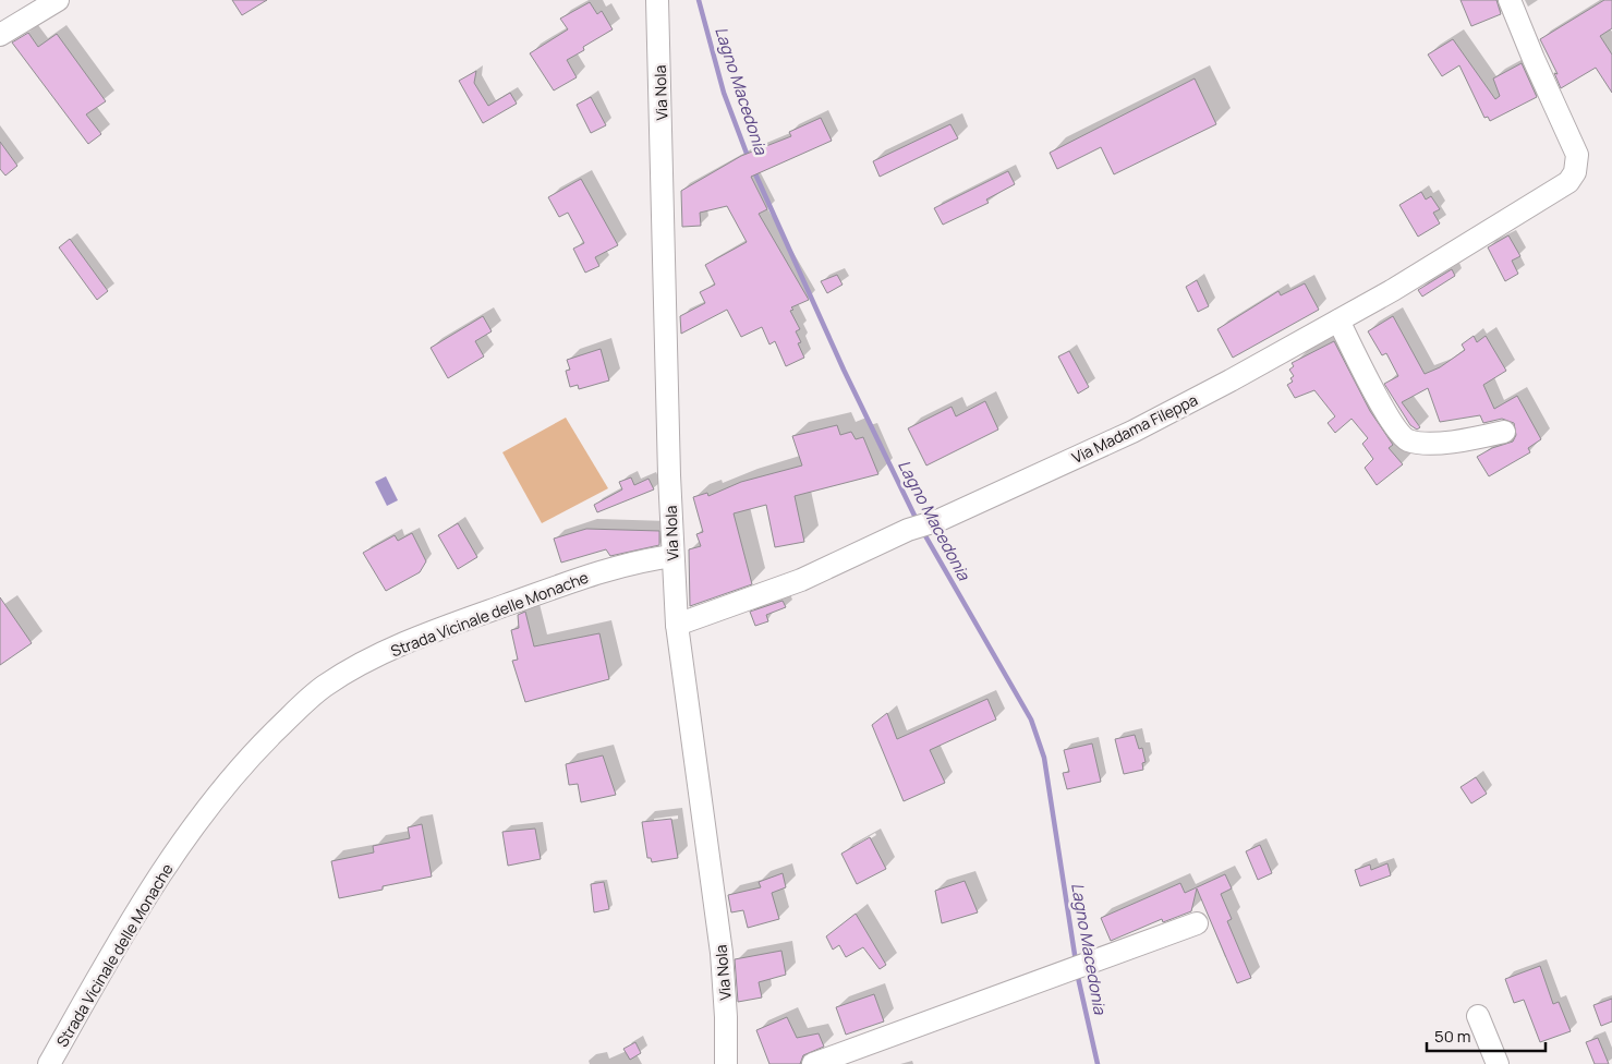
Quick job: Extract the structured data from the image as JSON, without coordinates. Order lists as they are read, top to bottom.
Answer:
{
  "streets": {
    "street": ["Via Nola", "Via Madama Fileppa", "Strada Vicinale delle Monache"]
  },
  "crossings": [
    ["Via Nola", "Via Madama Fileppa"],
    ["Via Nola", "Strada Vicinale delle Monache"]
  ],
  "water": ["Lagno Macedonia"],
  "scale_bar": "50 m"
}
